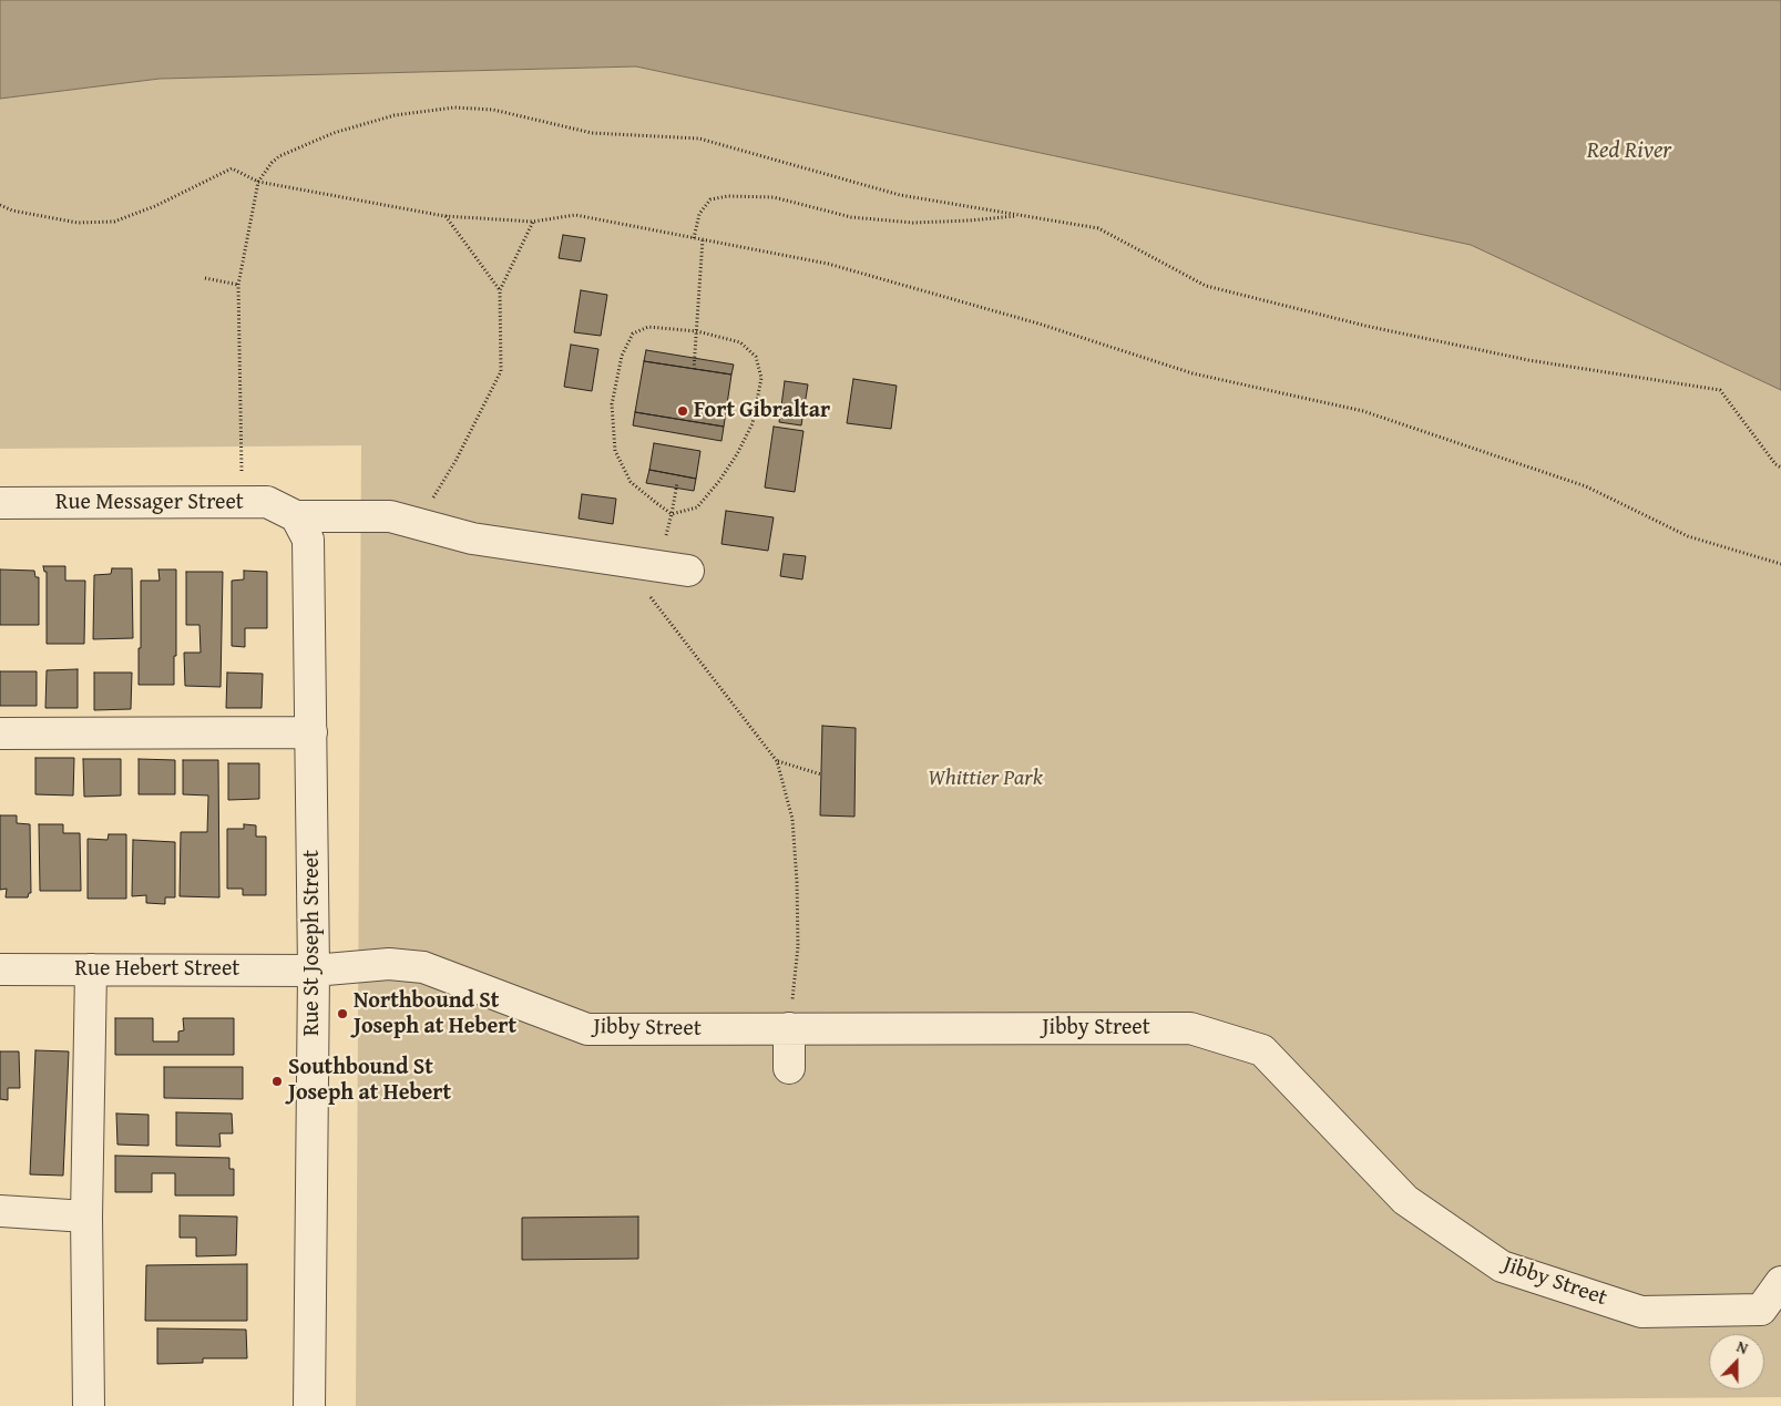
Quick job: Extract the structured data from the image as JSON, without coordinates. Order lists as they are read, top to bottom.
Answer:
{
  "streets": {
    "street": [
      "Rue Messager Street",
      "Rue St Joseph Street",
      "Rue Hebert Street",
      "Jibby Street"
    ]
  },
  "crossings": [
    ["Rue Messager Street", "Rue St Joseph Street"],
    ["Rue St Joseph Street", "Rue Hebert Street"],
    ["Rue St Joseph Street", "Jibby Street"],
    ["Rue Hebert Street", "Jibby Street"]
  ],
  "water": ["Red River"],
  "parks": ["Whittier Park"],
  "places": ["Fort Gibraltar", "Northbound St Joseph at Hebert", "Southbound St Joseph at Hebert"],
  "north": "top"
}
